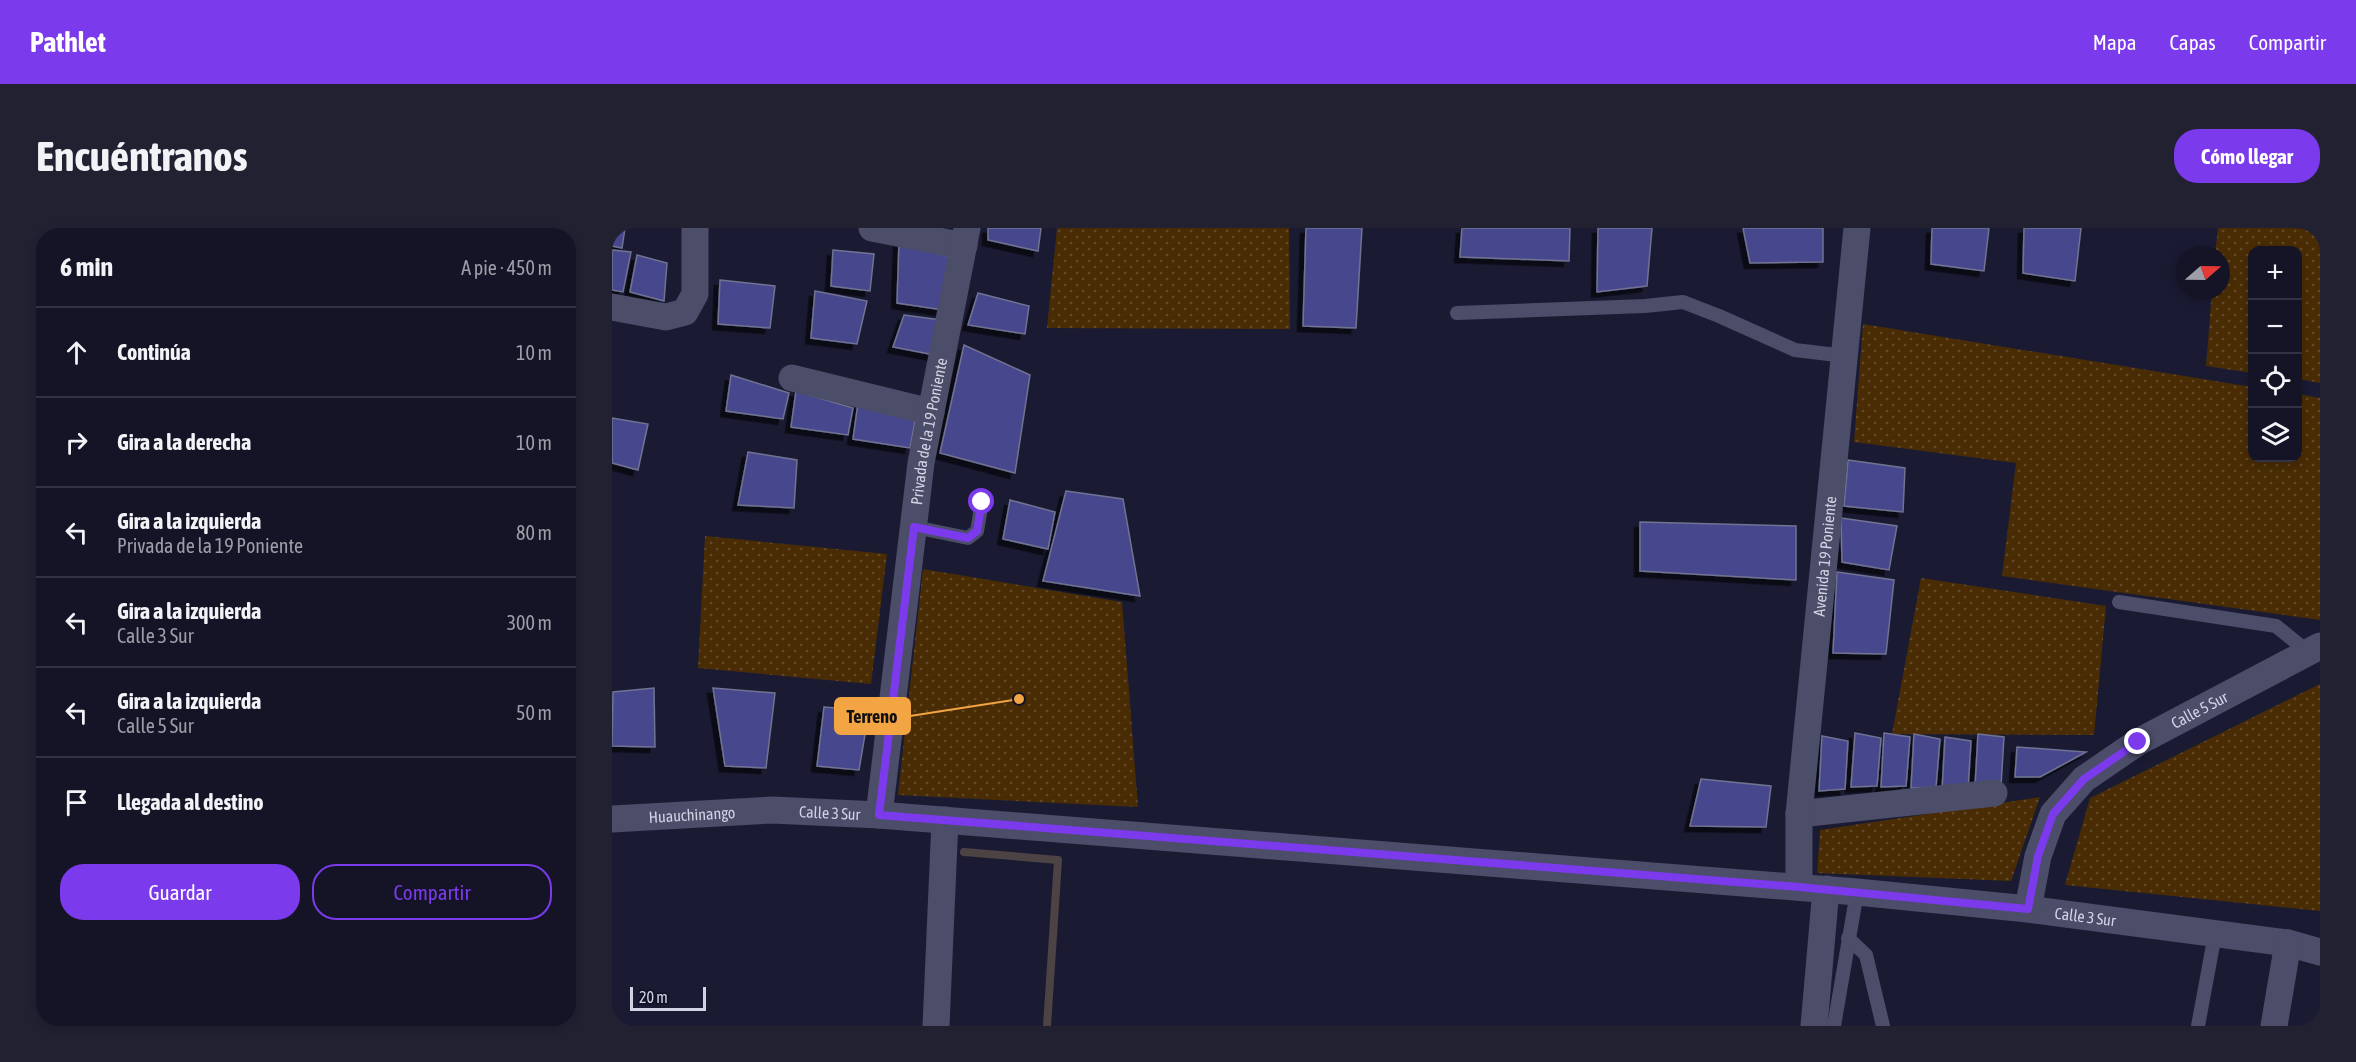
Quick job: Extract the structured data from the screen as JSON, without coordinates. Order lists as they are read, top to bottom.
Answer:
{
  "streets": {
    "street": [
      "Privada de la 19 Poniente",
      "Avenida 19 Poniente",
      "Calle 5 Sur",
      "Calle 3 Sur",
      "Huauchinango"
    ]
  },
  "crossings": [
    ["Privada de la 19 Poniente", "Calle 3 Sur"],
    ["Avenida 19 Poniente", "Calle 3 Sur"],
    ["Calle 5 Sur", "Calle 3 Sur"],
    ["Calle 3 Sur", "Huauchinango"]
  ],
  "places": ["Terreno"],
  "scale_bar": "20 m",
  "north": "right",
  "page": {
    "header": "Pathlet",
    "nav": ["Mapa", "Capas", "Compartir"],
    "buttons": [
      "Cómo llegar",
      ["Guardar", "Compartir"]
    ],
    "title": "Encuéntranos",
    "heading": ["6 min", "A pie · 450 m"],
    "map_buttons": ["+", "−"],
    "list": [
      ["Continúa", "10 m"],
      ["Gira a la derecha", "10 m"],
      ["Gira a la izquierda", "Privada de la 19 Poniente", "80 m"],
      ["Gira a la izquierda", "Calle 3 Sur", "300 m"],
      ["Gira a la izquierda", "Calle 5 Sur", "50 m"],
      "Llegada al destino"
    ],
    "scale": "20 m"
  }
}
